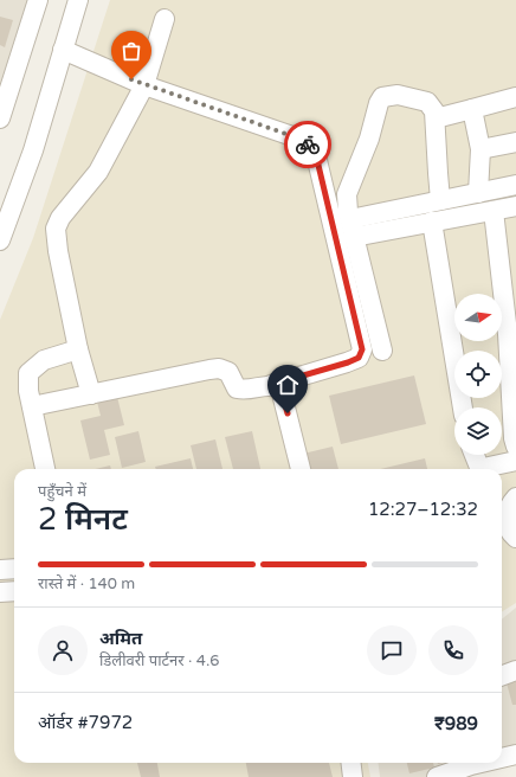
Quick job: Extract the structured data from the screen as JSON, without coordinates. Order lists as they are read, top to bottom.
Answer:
{
  "north": "right",
  "page": {
    "heading": ["2 मिनट", "पहुँचने में", "12:27–12:32"],
    "panel": [
      "अमित",
      "डिलीवरी पार्टनर · 4.6",
      "ऑर्डर #7972",
      "₹989"
    ],
    "bar": "रास्ते में · 140 m"
  }
}
